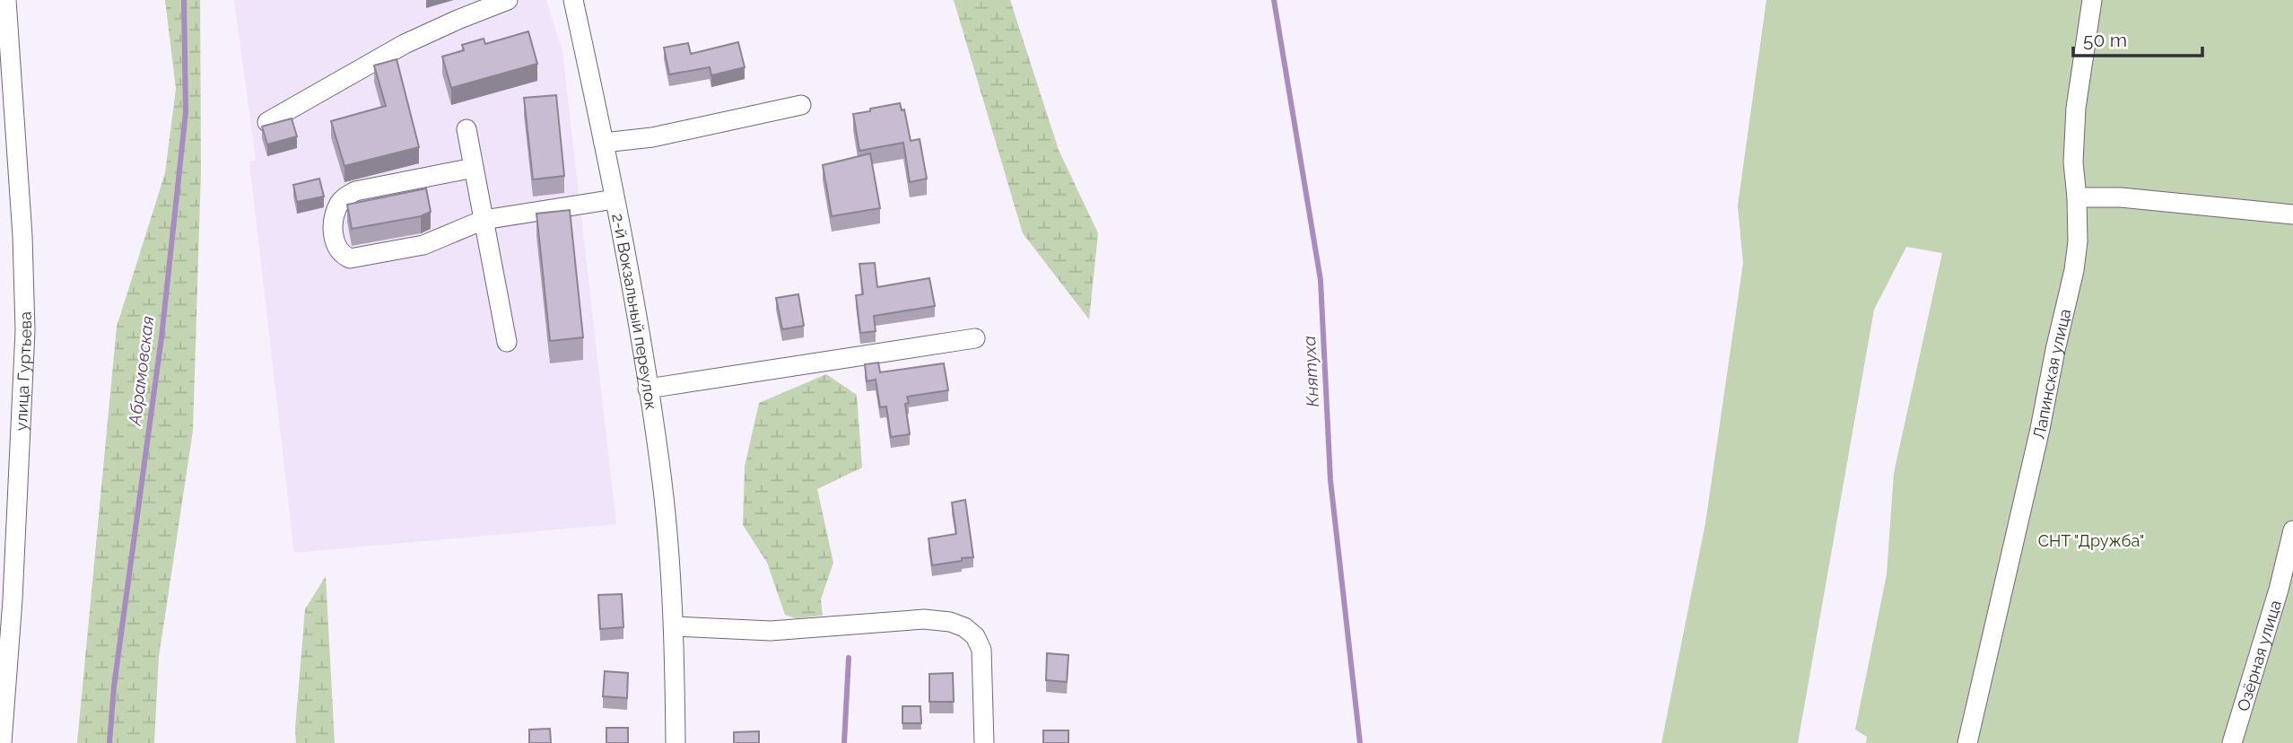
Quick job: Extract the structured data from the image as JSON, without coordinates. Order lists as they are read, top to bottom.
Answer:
{
  "streets": {
    "street": [
      "2-й Вокзальный переулок",
      "улица Гуртьева",
      "Лапинская улица",
      "Озёрная улица"
    ]
  },
  "water": ["Абрамовская", "Княтуха"],
  "parks": ["СНТ \"Дружба\""],
  "scale_bar": "50 m"
}
